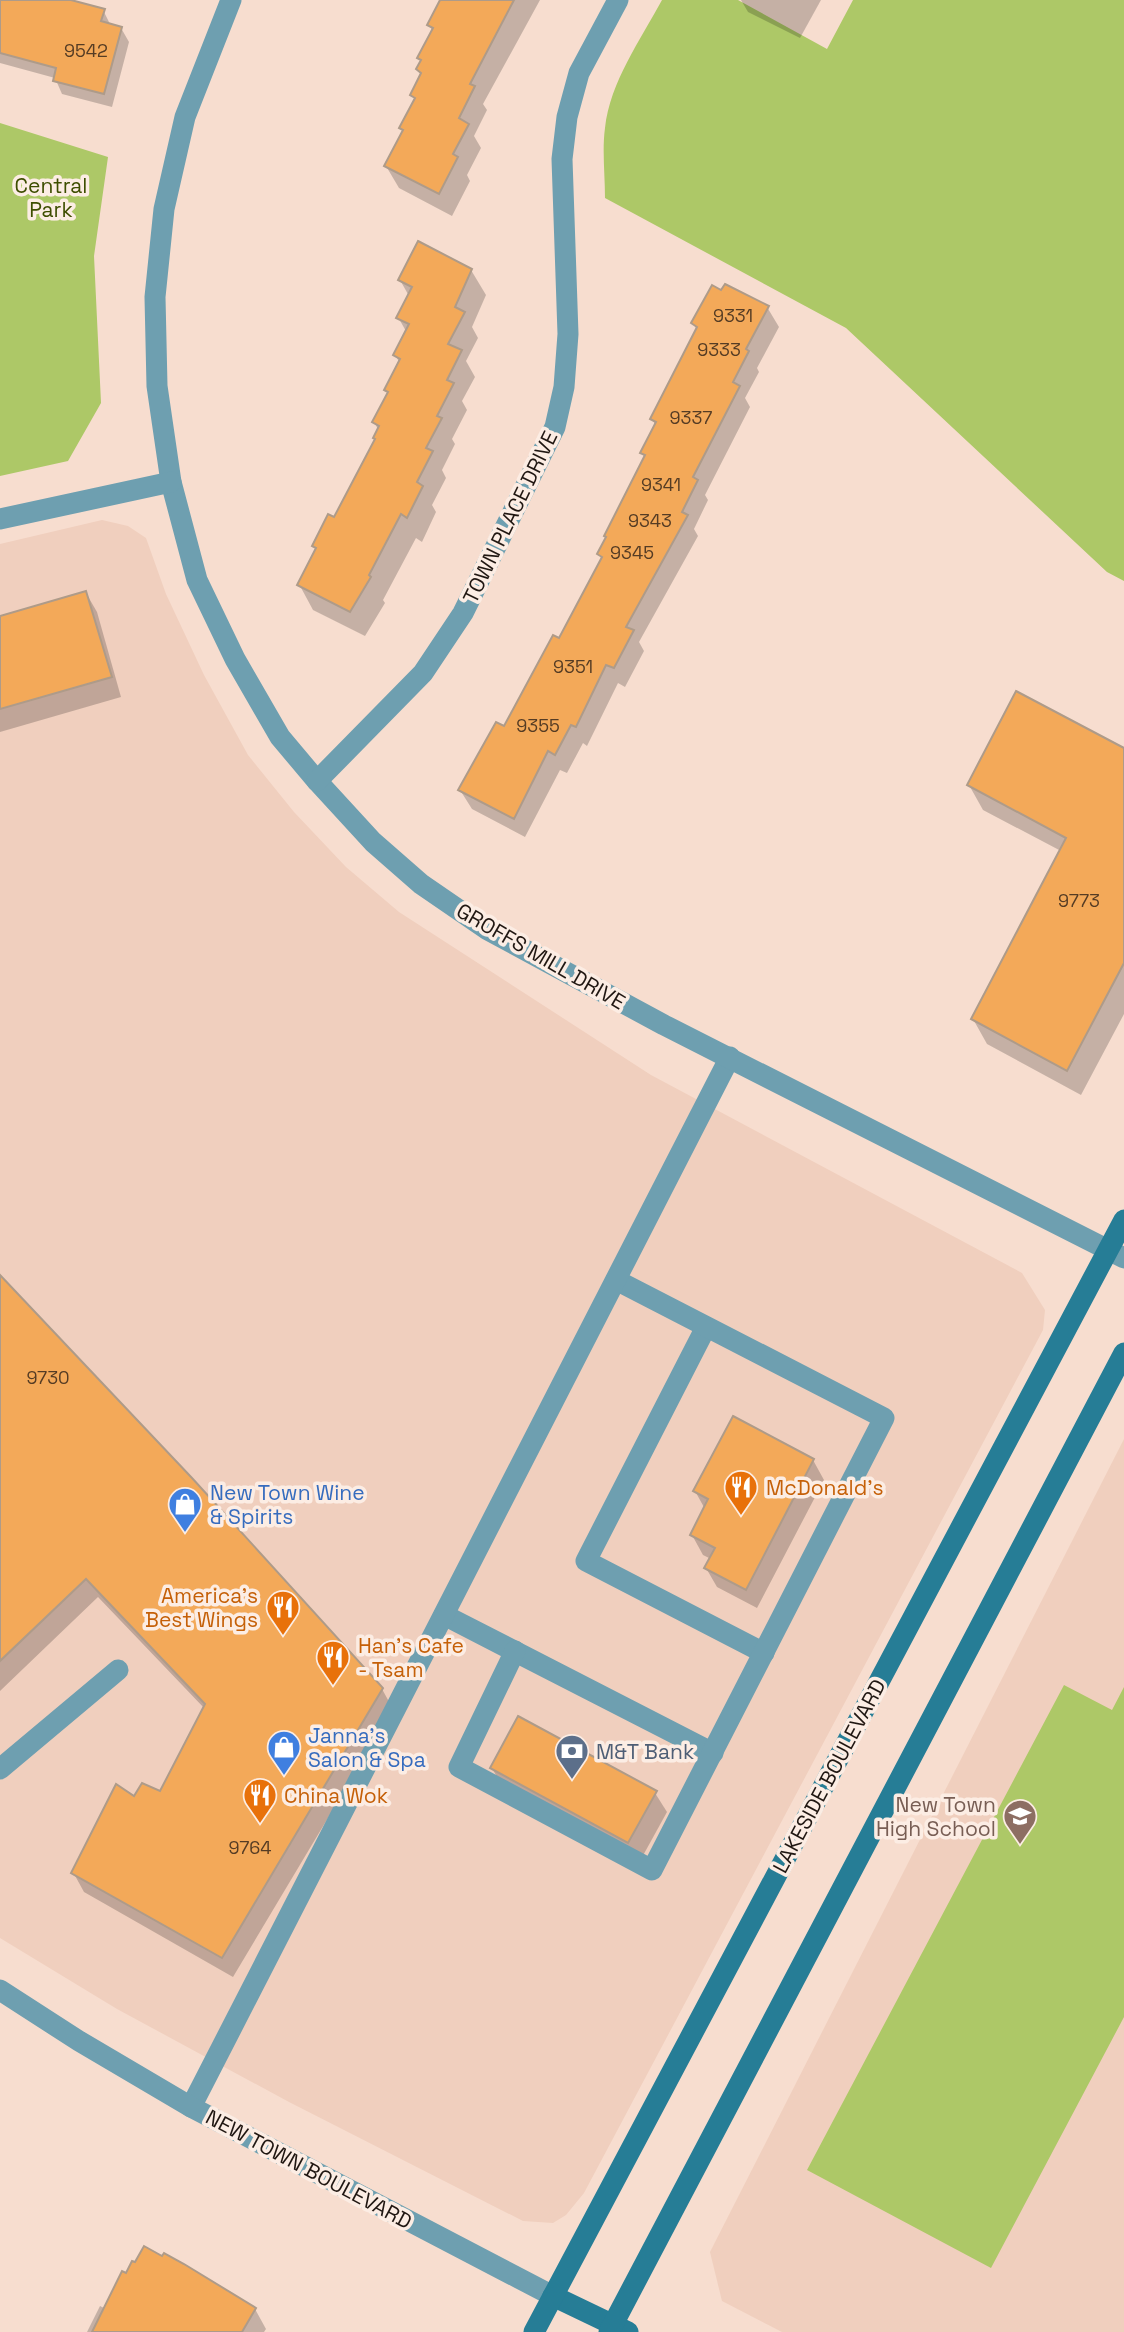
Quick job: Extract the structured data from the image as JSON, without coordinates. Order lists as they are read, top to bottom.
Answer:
{
  "streets": {
    "main road": ["LAKESIDE BOULEVARD", "NEW TOWN BOULEVARD"],
    "street": ["TOWN PLACE DRIVE", "GROFFS MILL DRIVE"]
  },
  "crossings": [
    ["TOWN PLACE DRIVE", "GROFFS MILL DRIVE"],
    ["GROFFS MILL DRIVE", "LAKESIDE BOULEVARD"],
    ["LAKESIDE BOULEVARD", "NEW TOWN BOULEVARD"]
  ],
  "parks": ["Central Park"],
  "places": {
    "restaurant": [
      "McDonald's",
      "America’s Best Wings",
      "Han’s Cafe - Tsam",
      "China Wok"
    ],
    "shop": ["New Town Wine & Spirits", "Janna's Salon & Spa"],
    "bank": ["M&T Bank"],
    "school or university": ["New Town High School"]
  },
  "house_numbers": [
    "9542",
    "9331",
    "9333",
    "9337",
    "9341",
    "9343",
    "9345",
    "9351",
    "9355",
    "9773",
    "9730",
    "9764"
  ]
}
